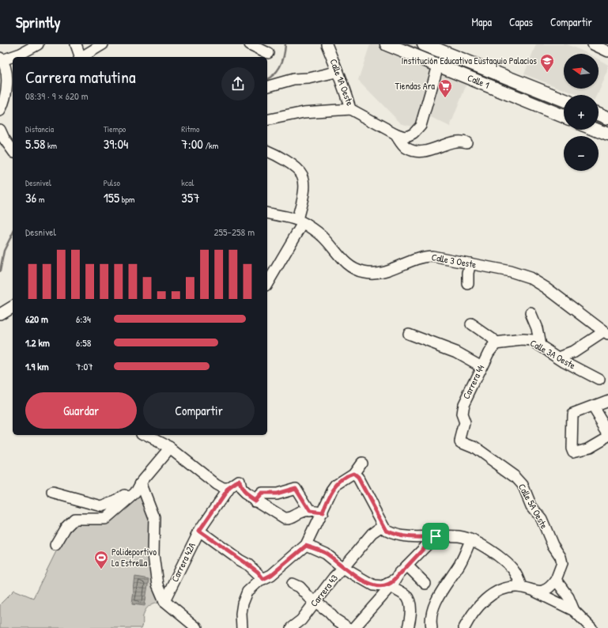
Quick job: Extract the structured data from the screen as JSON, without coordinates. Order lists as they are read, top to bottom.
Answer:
{
  "streets": {
    "main road": ["Calle 1"],
    "street": [
      "Calle 1A Oeste",
      "Calle 3 Oeste",
      "Calle 3A Oeste",
      "Carrera 44",
      "Calle 5A Oeste",
      "Carrera 42A",
      "Carrera 43"
    ]
  },
  "crossings": [
    ["Calle 3A Oeste", "Carrera 44"],
    ["Carrera 44", "Calle 5A Oeste"]
  ],
  "places": {
    "school or university": ["Institución Educativa Eustaquio Palacios"],
    "supermarket": ["Tiendas Ara"],
    "sports": ["Polideportivo La Estrella"]
  },
  "north": "left",
  "page": {
    "header": "Sprintly",
    "nav": ["Mapa", "Capas", "Compartir"],
    "map_buttons": ["+", "−"],
    "heading": ["Carrera matutina", "08:39 · 9 × 620 m"],
    "stats": [
      ["Distancia", "5.58 km"],
      ["Tiempo", "39:04"],
      ["Ritmo", "7:00 /km"],
      ["Desnivel", "36 m"],
      ["Pulso", "155 bpm"],
      ["kcal", "357"]
    ],
    "chart": ["Desnivel", "255–258 m"],
    "list": [
      {
        "name": "620 m",
        "note": "6:34"
      },
      {
        "name": "1.2 km",
        "note": "6:58"
      },
      {
        "name": "1.9 km",
        "note": "7:07"
      }
    ],
    "buttons": ["Guardar", "Compartir"]
  }
}
